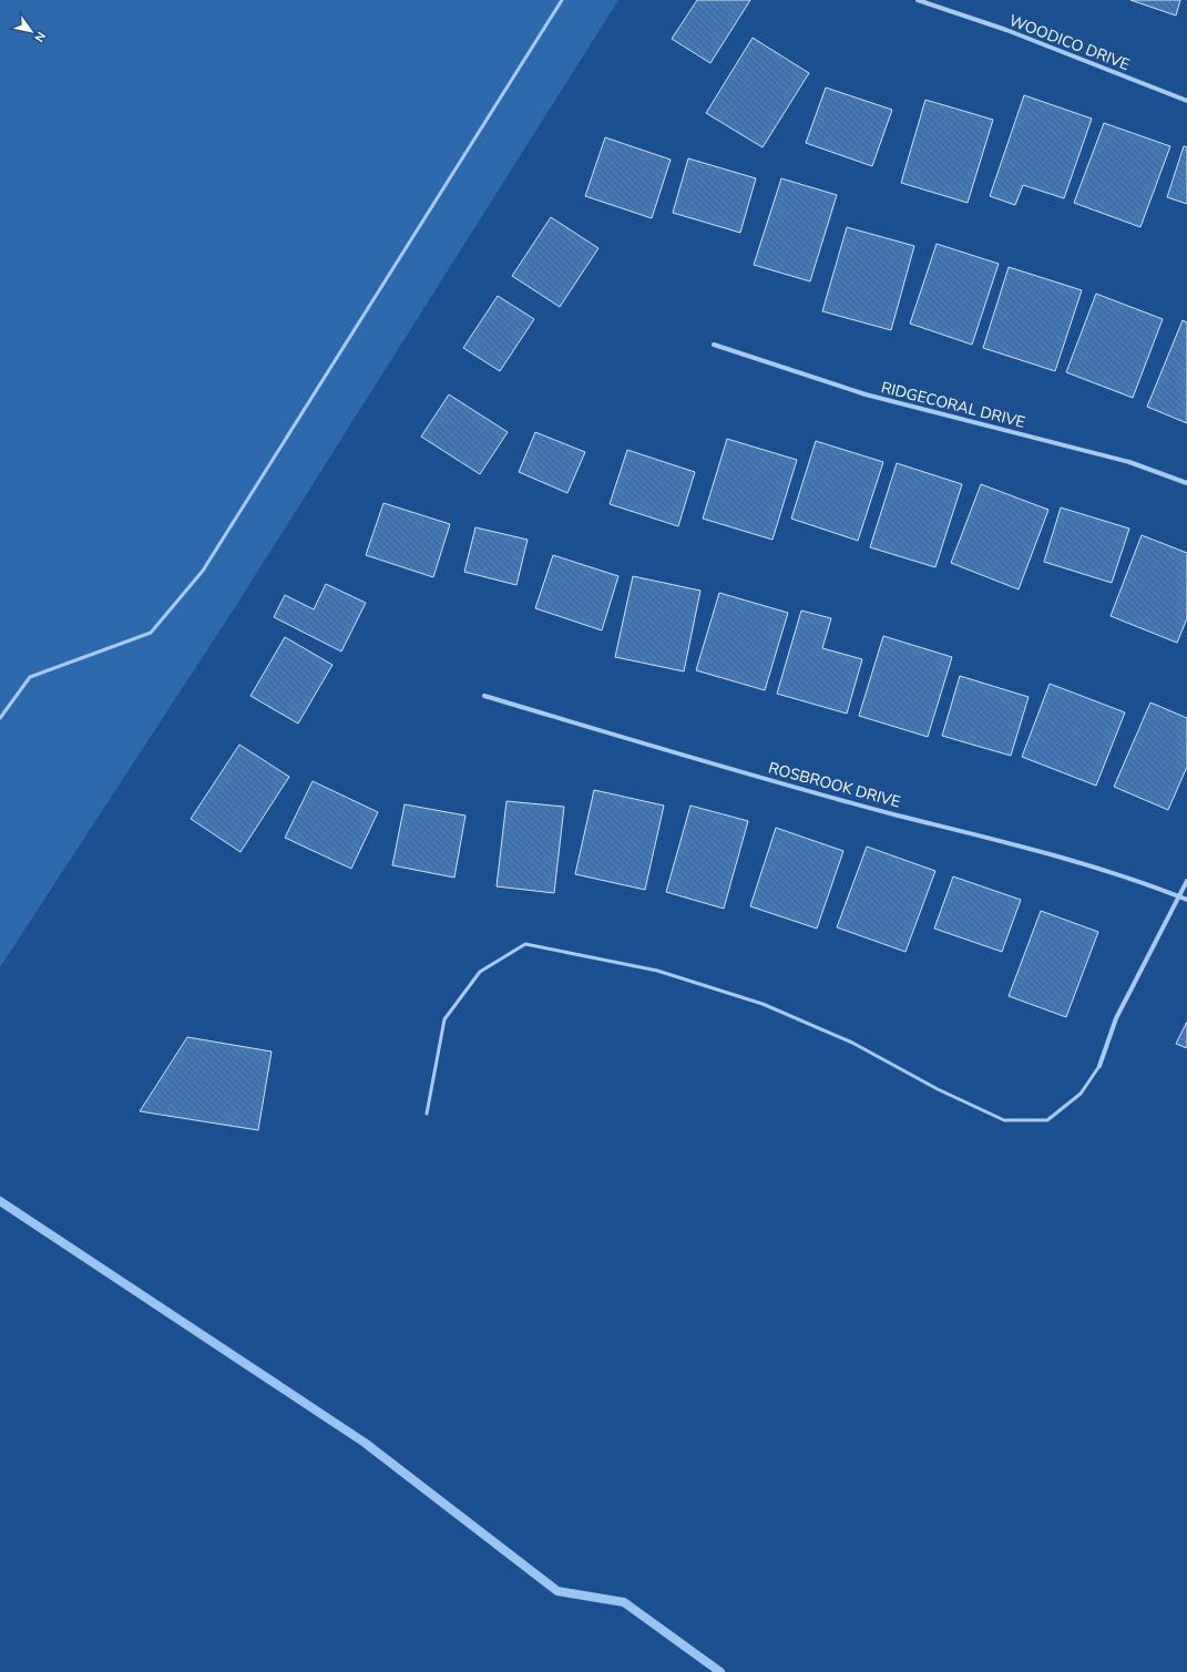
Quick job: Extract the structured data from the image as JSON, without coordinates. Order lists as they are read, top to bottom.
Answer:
{
  "streets": {
    "street": ["WOODICO DRIVE", "RIDGECORAL DRIVE", "ROSBROOK DRIVE"]
  },
  "north": "bottom right"
}
